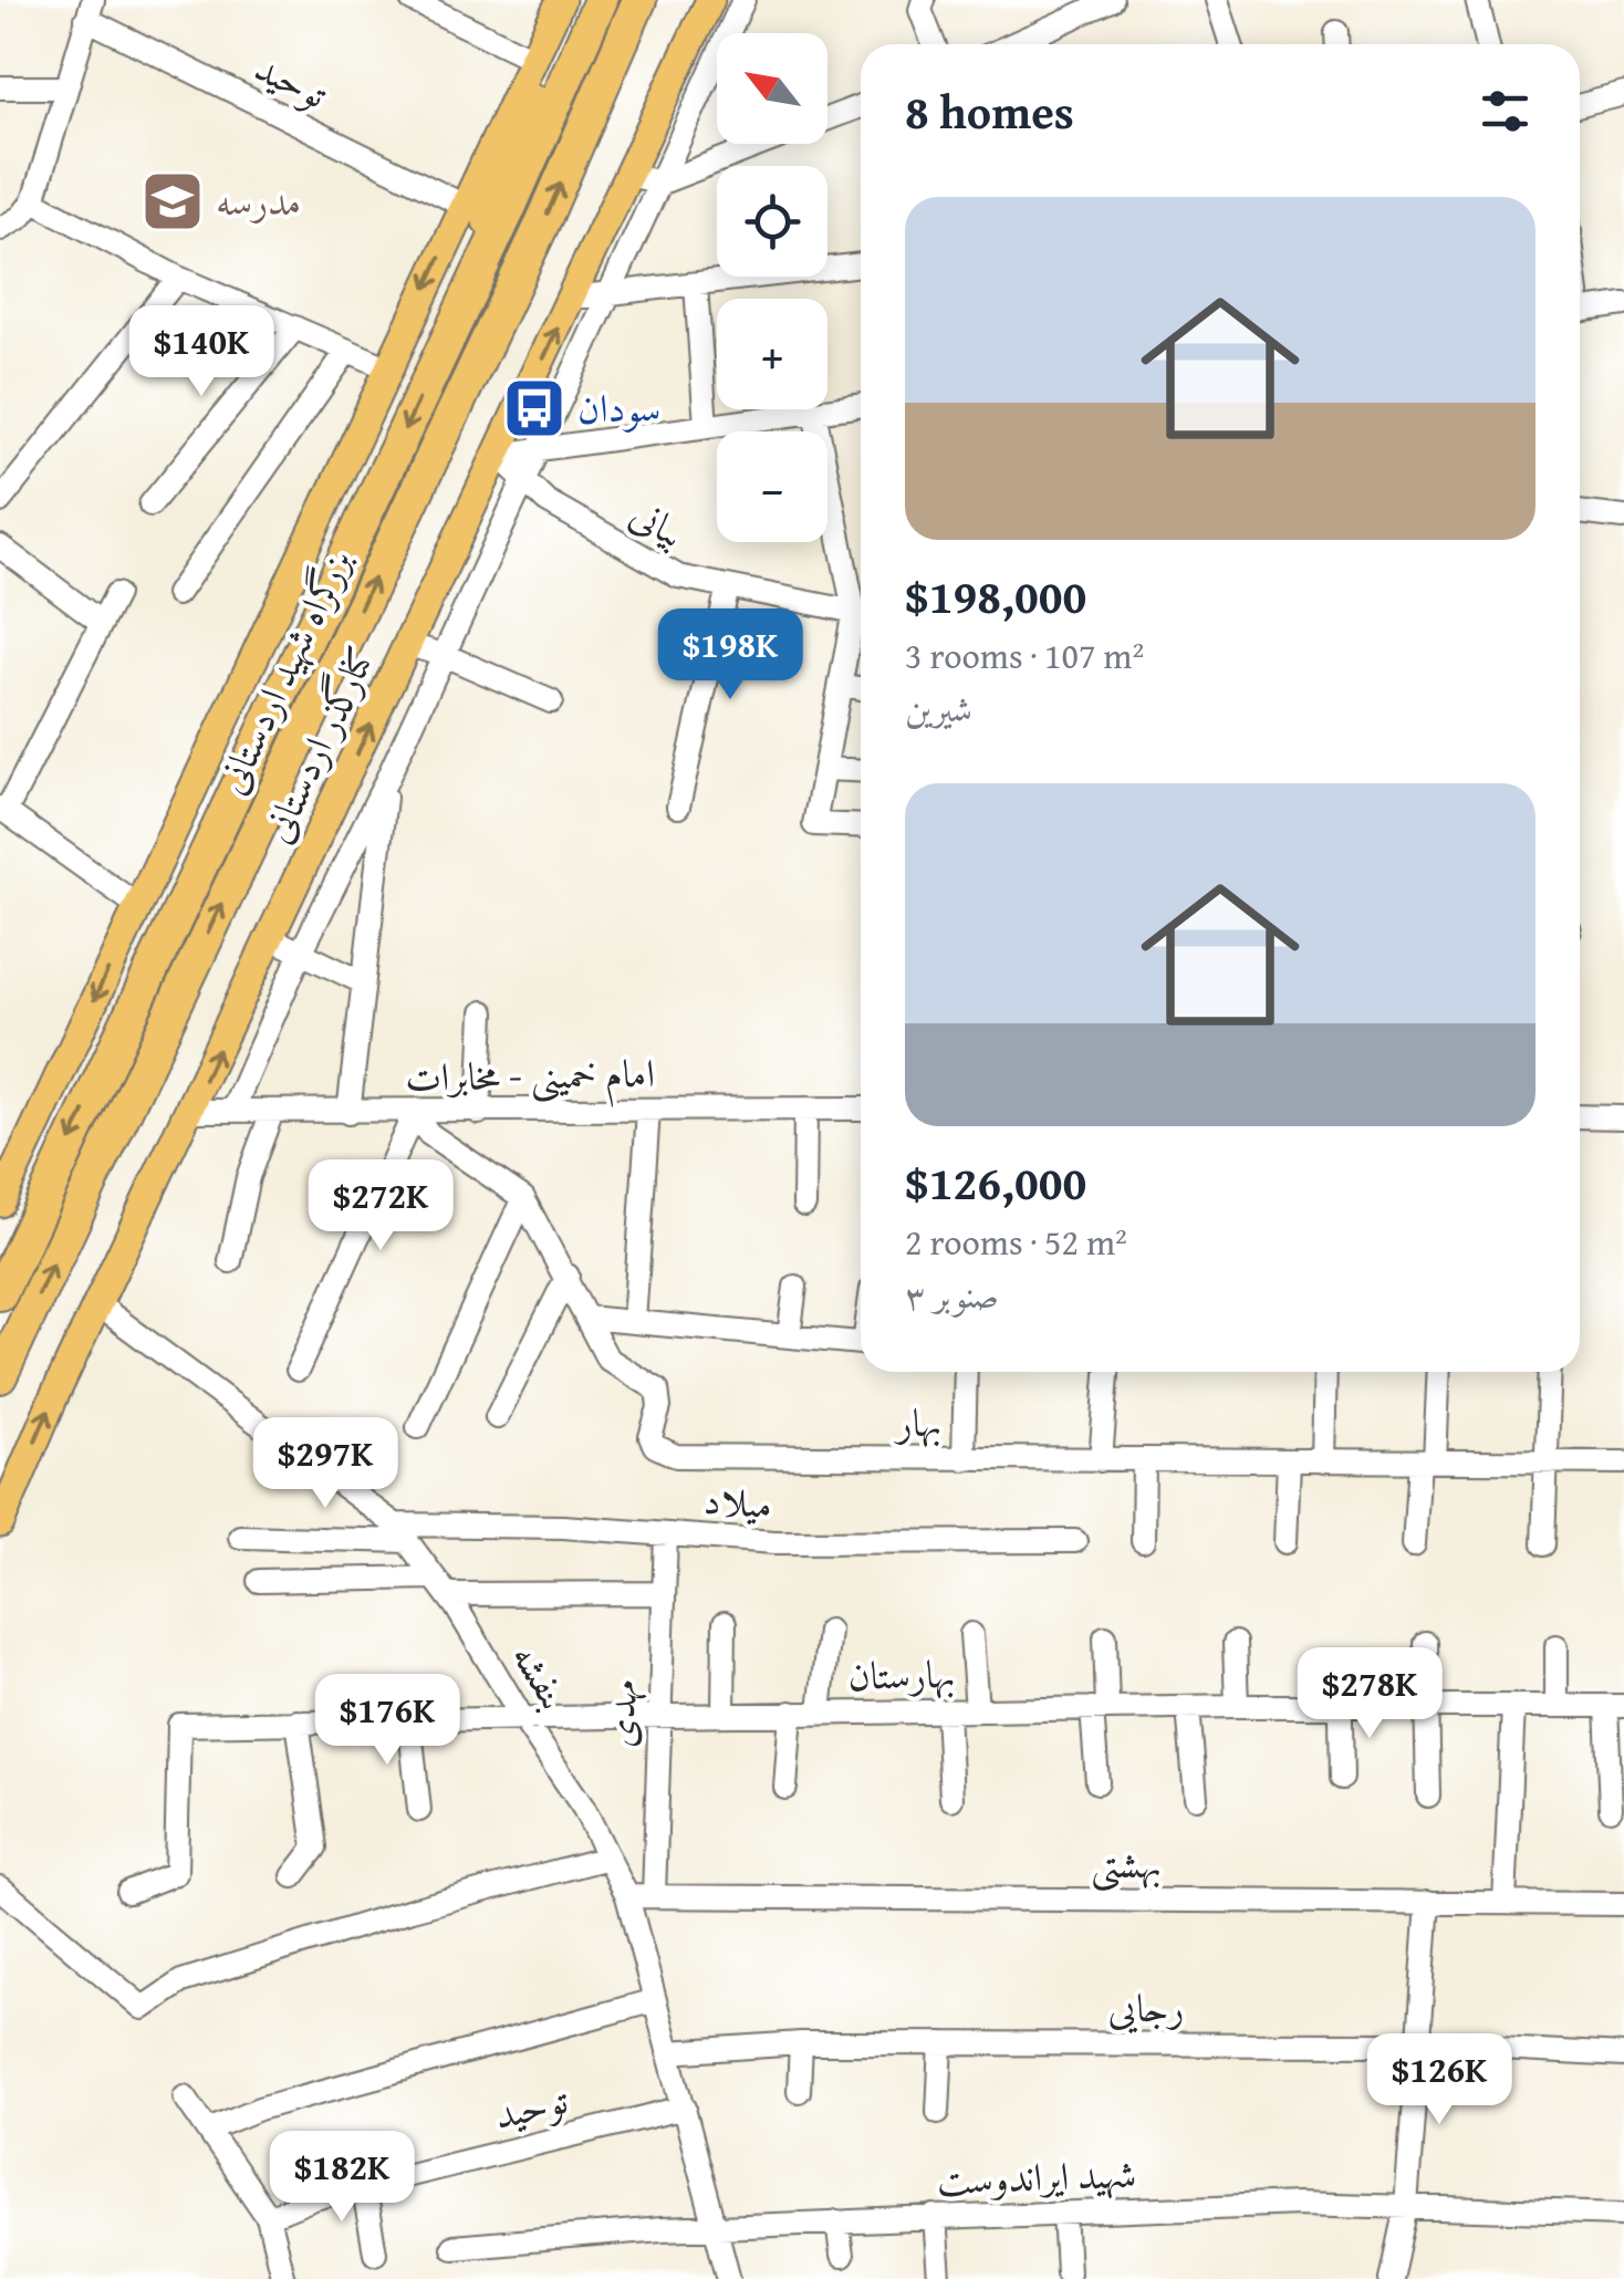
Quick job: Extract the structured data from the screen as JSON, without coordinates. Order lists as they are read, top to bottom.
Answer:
{
  "streets": {
    "highway": ["بزرگراه شهید اردستانی"],
    "main road": ["کنارگذر اردستانی"],
    "street": [
      "توحید",
      "بیانی",
      "امام خمینی - مخابرات",
      "بهار",
      "میلاد",
      "بهارستان",
      "بنفشه",
      "مهدی",
      "بهشتی",
      "رجایی",
      "شهید ایراندوست"
    ]
  },
  "crossings": [
    ["توحید", "بنفشه"],
    ["بیانی", "کنارگذر اردستانی"],
    ["کنارگذر اردستانی", "امام خمینی - مخابرات"],
    ["کنارگذر اردستانی", "بنفشه"],
    ["امام خمینی - مخابرات", "بهار"],
    ["میلاد", "بنفشه"],
    ["میلاد", "مهدی"],
    ["بهارستان", "بنفشه"],
    ["بهارستان", "مهدی"],
    ["بنفشه", "بهشتی"],
    ["بنفشه", "رجایی"],
    ["بنفشه", "شهید ایراندوست"],
    ["مهدی", "بهشتی"]
  ],
  "places": {
    "school or university": ["مدرسه"],
    "bus stop": ["سودان"]
  },
  "north": "top left",
  "page": {
    "map_buttons": ["+", "−"],
    "heading": "8 homes",
    "list": [
      {
        "name": "$198,000",
        "note": "3 rooms · 107 m² · شیرین"
      },
      {
        "name": "$126,000",
        "note": "2 rooms · 52 m² · صنوبر ۳"
      }
    ],
    "price": [
      "$140K",
      "$198K",
      "$272K",
      "$297K",
      "$278K",
      "$176K",
      "$126K",
      "$182K"
    ]
  }
}
